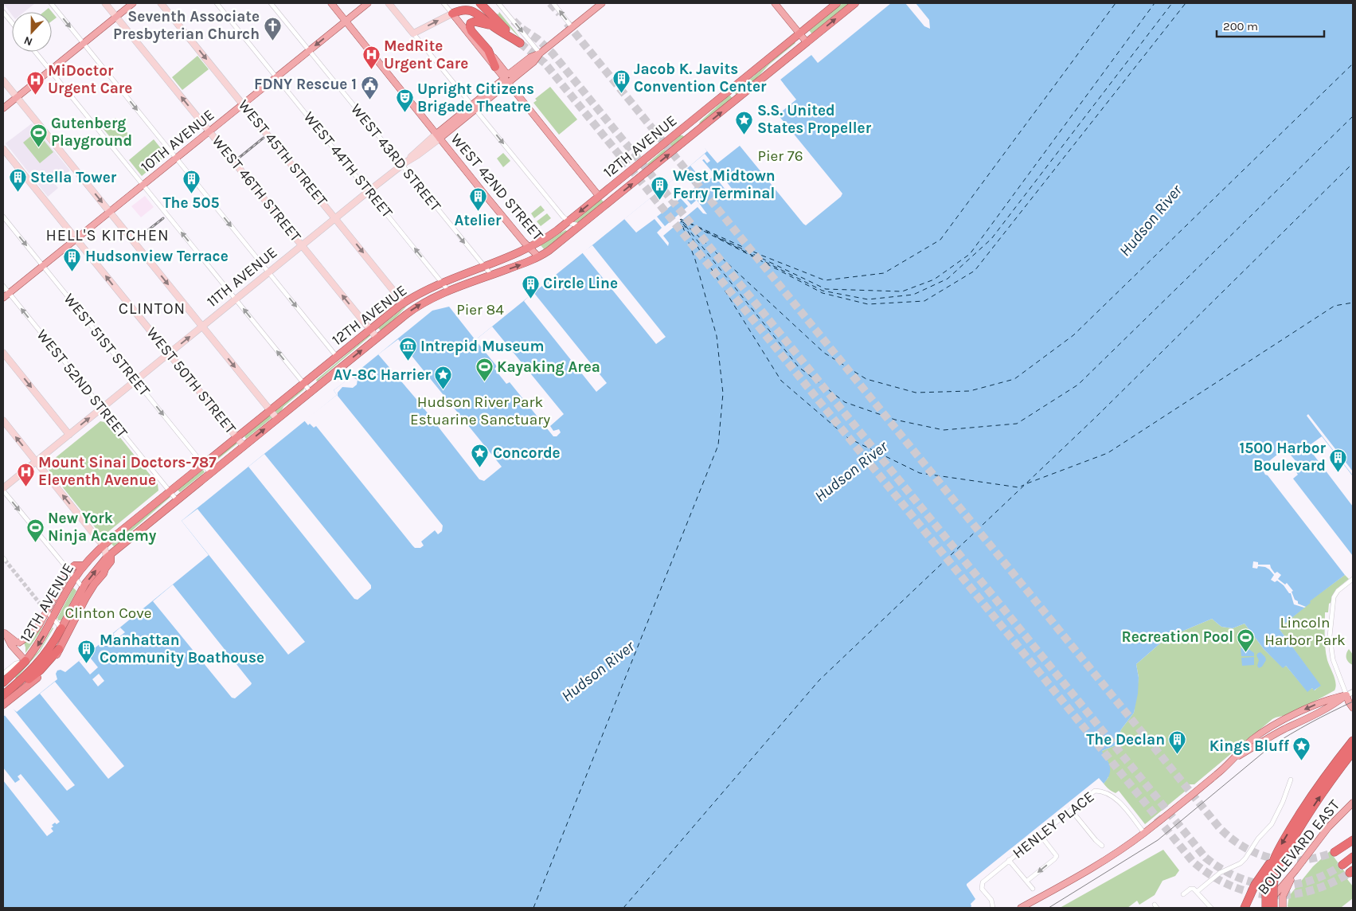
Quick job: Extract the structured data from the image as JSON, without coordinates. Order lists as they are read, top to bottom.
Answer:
{
  "streets": {
    "highway": ["12TH AVENUE"],
    "main road": [
      "10TH AVENUE",
      "WEST 45TH STREET",
      "WEST 42ND STREET",
      "WEST 46TH STREET",
      "11TH AVENUE",
      "WEST 50TH STREET",
      "BOULEVARD EAST"
    ],
    "street": [
      "WEST 43RD STREET",
      "WEST 44TH STREET",
      "WEST 51ST STREET",
      "WEST 52ND STREET",
      "HENLEY PLACE"
    ]
  },
  "crossings": [
    ["10TH AVENUE", "WEST 45TH STREET"],
    ["10TH AVENUE", "WEST 43RD STREET"],
    ["10TH AVENUE", "WEST 44TH STREET"],
    ["10TH AVENUE", "WEST 42ND STREET"],
    ["10TH AVENUE", "WEST 46TH STREET"],
    ["10TH AVENUE", "WEST 51ST STREET"],
    ["10TH AVENUE", "WEST 50TH STREET"],
    ["10TH AVENUE", "WEST 52ND STREET"],
    ["12TH AVENUE", "WEST 45TH STREET"],
    ["12TH AVENUE", "WEST 43RD STREET"],
    ["12TH AVENUE", "WEST 44TH STREET"],
    ["12TH AVENUE", "WEST 42ND STREET"],
    ["12TH AVENUE", "WEST 46TH STREET"],
    ["12TH AVENUE", "WEST 51ST STREET"],
    ["12TH AVENUE", "WEST 50TH STREET"],
    ["12TH AVENUE", "WEST 52ND STREET"],
    ["WEST 45TH STREET", "11TH AVENUE"],
    ["WEST 43RD STREET", "11TH AVENUE"],
    ["WEST 44TH STREET", "11TH AVENUE"],
    ["WEST 42ND STREET", "11TH AVENUE"],
    ["WEST 46TH STREET", "11TH AVENUE"],
    ["11TH AVENUE", "WEST 51ST STREET"],
    ["11TH AVENUE", "WEST 50TH STREET"],
    ["11TH AVENUE", "WEST 52ND STREET"]
  ],
  "one_way": [
    "WEST 45TH STREET",
    "WEST 43RD STREET",
    "WEST 46TH STREET",
    "WEST 51ST STREET",
    "WEST 52ND STREET"
  ],
  "districts": ["HELL'S KITCHEN", "CLINTON"],
  "water": ["Hudson River"],
  "parks": [
    "Pier 76",
    "Pier 84",
    "Hudson River Park Estuarine Sanctuary",
    "Clinton Cove",
    "Lincoln Harbor Park"
  ],
  "places": {
    "church": ["Seventh Associate Presbyterian Church"],
    "hospital": ["MedRite Urgent Care", "MiDoctor Urgent Care", "Mount Sinai Doctors-787 Eleventh Avenue"],
    "building": [
      "Jacob K. Javits Convention Center",
      "Stella Tower",
      "The 505",
      "West Midtown Ferry Terminal",
      "Atelier",
      "Hudsonview Terrace",
      "Circle Line",
      "1500 Harbor Boulevard",
      "Manhattan Community Boathouse",
      "The Declan"
    ],
    "public building": ["FDNY Rescue 1"],
    "theatre": ["Upright Citizens Brigade Theatre"],
    "place": [
      "S.S. United States Propeller",
      "AV-8C Harrier",
      "Concorde",
      "Kings Bluff"
    ],
    "sports": [
      "Gutenberg Playground",
      "Kayaking Area",
      "New York Ninja Academy",
      "Recreation Pool"
    ],
    "museum": ["Intrepid Museum"]
  },
  "scale_bar": "200 m",
  "north": "bottom"
}
